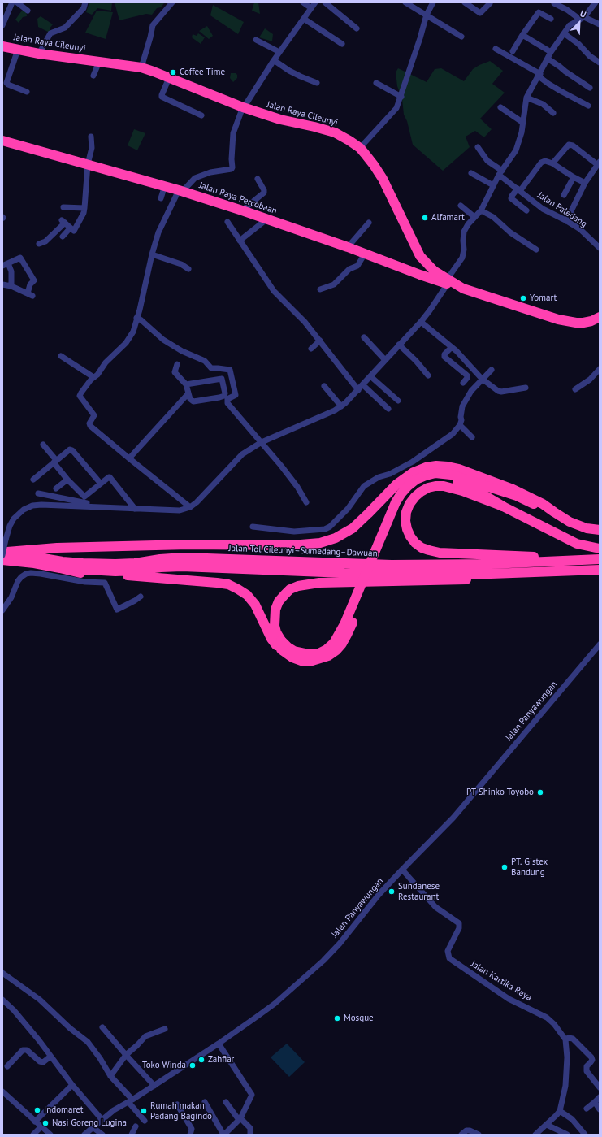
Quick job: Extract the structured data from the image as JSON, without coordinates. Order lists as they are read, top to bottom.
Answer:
{
  "streets": {
    "highway": ["Jalan Raya Cileunyi", "Jalan Raya Percobaan", "Jalan Tol Cileunyi–Sumedang–Dawuan"],
    "street": ["Jalan Paledang", "Jalan Panyawungan", "Jalan Kartika Raya"]
  },
  "crossings": [
    ["Jalan Raya Cileunyi", "Jalan Raya Percobaan"],
    ["Jalan Panyawungan", "Jalan Kartika Raya"]
  ],
  "places": [
    "Coffee Time",
    "Alfamart",
    "Yomart",
    "PT Shinko Toyobo",
    "PT. Gistex Bandung",
    "Sundanese Restaurant",
    "Mosque",
    "Zahfiar",
    "Toko Winda",
    "Indomaret",
    "Rumah makan Padang Bagindo",
    "Nasi Goreng Lugina"
  ],
  "north": "top right"
}
